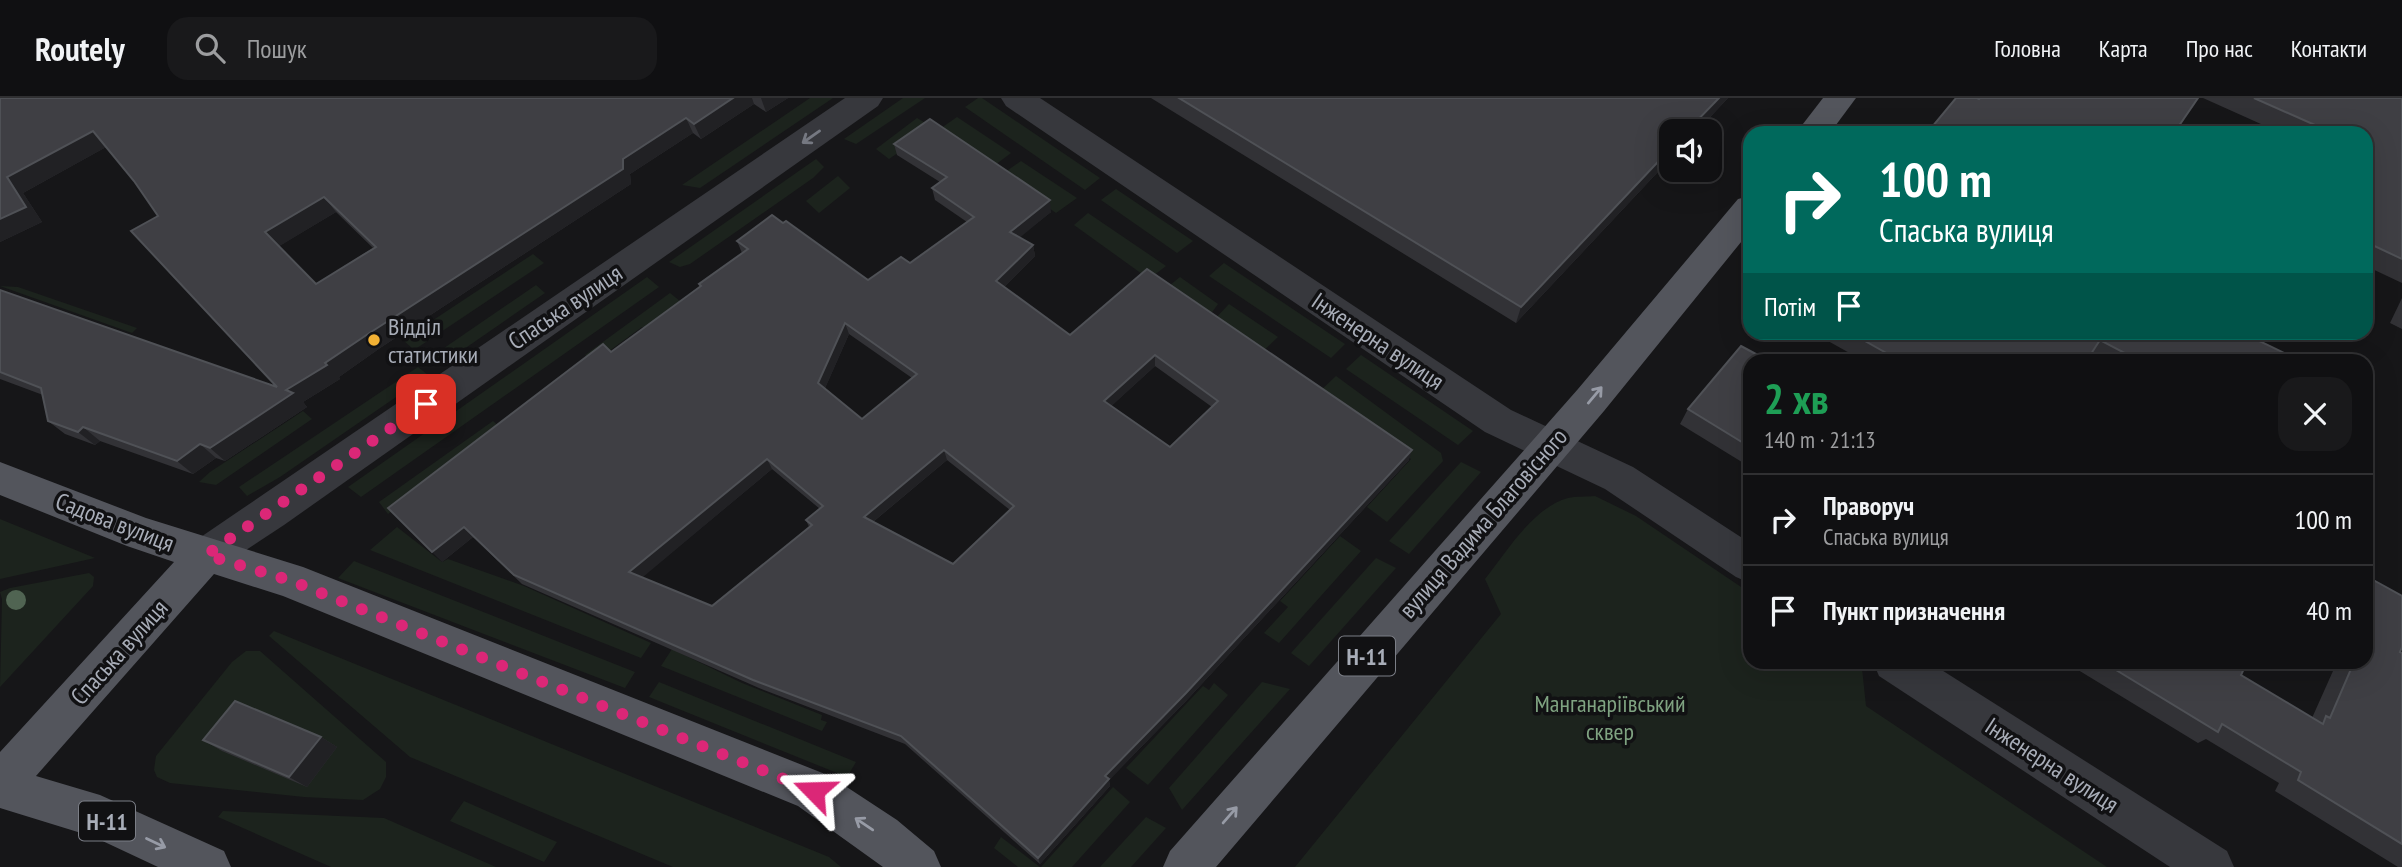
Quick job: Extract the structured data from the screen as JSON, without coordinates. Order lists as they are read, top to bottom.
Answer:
{
  "streets": {
    "main road": [
      "Спаська вулиця",
      "Садова вулиця",
      "вулиця Вадима Благовісного",
      "Н-11"
    ],
    "street": ["Інженерна вулиця"]
  },
  "crossings": [
    ["Спаська вулиця", "Садова вулиця"],
    ["Спаська вулиця", "Н-11"],
    ["Інженерна вулиця", "вулиця Вадима Благовісного"]
  ],
  "one_way": ["Спаська вулиця", "Садова вулиця", "вулиця Вадима Благовісного"],
  "parks": ["Манганаріївський сквер"],
  "places": ["Відділ статистики"],
  "page": {
    "header": "Routely",
    "search": "Пошук",
    "nav": [
      "Головна",
      "Карта",
      "Про нас",
      "Контакти"
    ],
    "turn": ["100 m", "Спаська вулиця"],
    "then": "Потім",
    "heading": ["2 хв", "140 m · 21:13"],
    "list": [
      {
        "name": "Праворуч",
        "note": "Спаська вулиця",
        "value": "100 m"
      },
      {
        "name": "Пункт призначення",
        "value": "40 m"
      }
    ]
  }
}
